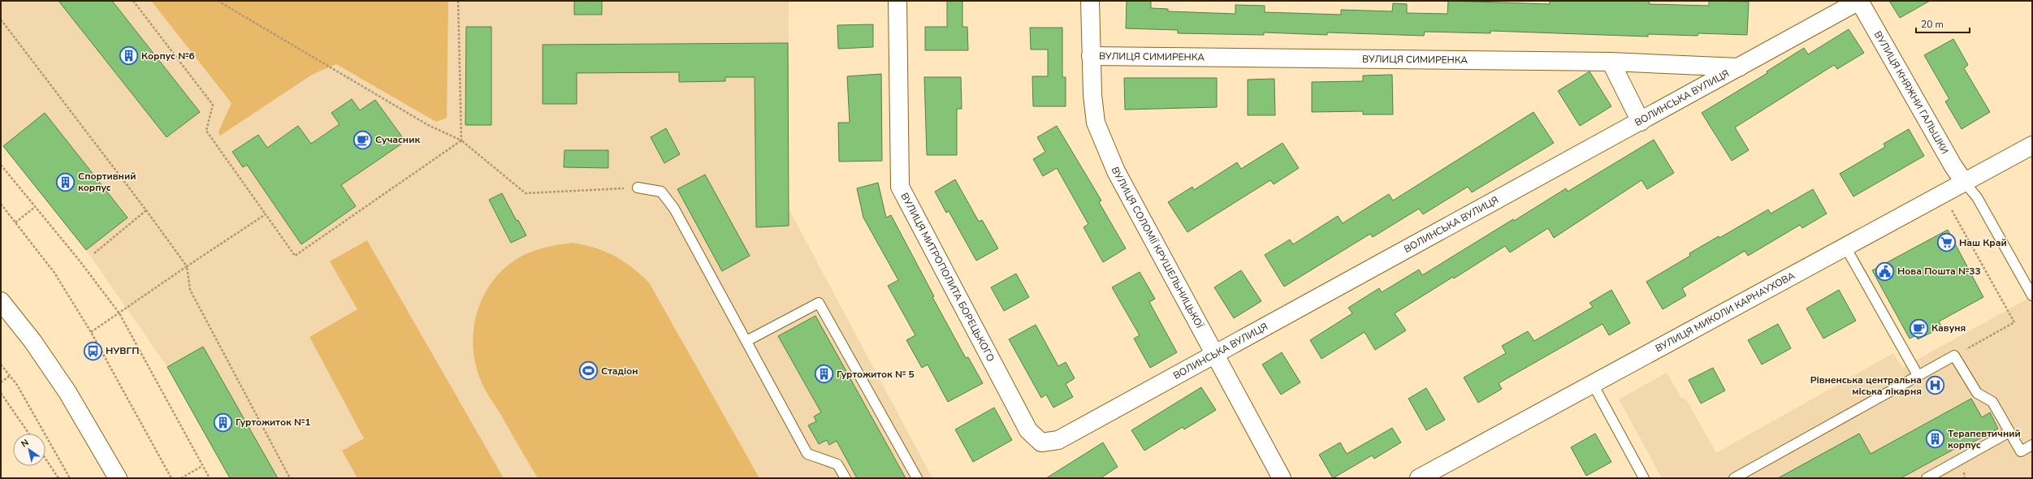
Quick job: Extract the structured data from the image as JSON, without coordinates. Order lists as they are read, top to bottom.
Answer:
{
  "streets": {
    "street": [
      "ВУЛИЦЯ СИМИРЕНКА",
      "ВУЛИЦЯ КНЯЖНИ ГАЛЬШКИ",
      "ВОЛИНСЬКА ВУЛИЦЯ",
      "ВУЛИЦЯ СОЛОМІЇ КРУШЕЛЬНИЦЬКОЇ",
      "ВУЛИЦЯ МИТРОПОЛИТА БОРЕЦЬКОГО",
      "ВУЛИЦЯ МИКОЛИ КАРНАУХОВА"
    ]
  },
  "crossings": [
    ["ВУЛИЦЯ СИМИРЕНКА", "ВОЛИНСЬКА ВУЛИЦЯ"],
    ["ВУЛИЦЯ СИМИРЕНКА", "ВУЛИЦЯ СОЛОМІЇ КРУШЕЛЬНИЦЬКОЇ"],
    ["ВУЛИЦЯ КНЯЖНИ ГАЛЬШКИ", "ВОЛИНСЬКА ВУЛИЦЯ"],
    ["ВУЛИЦЯ КНЯЖНИ ГАЛЬШКИ", "ВУЛИЦЯ МИКОЛИ КАРНАУХОВА"],
    ["ВОЛИНСЬКА ВУЛИЦЯ", "ВУЛИЦЯ СОЛОМІЇ КРУШЕЛЬНИЦЬКОЇ"],
    ["ВОЛИНСЬКА ВУЛИЦЯ", "ВУЛИЦЯ МИТРОПОЛИТА БОРЕЦЬКОГО"]
  ],
  "places": {
    "building": [
      "Корпус №6",
      "Спортивний корпус",
      "Гуртожиток № 5",
      "Гуртожиток №1",
      "Терапевтичний корпус"
    ],
    "cafe": ["Сучасник", "Кавуня"],
    "supermarket": ["Наш Край"],
    "public building": ["Нова Пошта №33"],
    "bus stop": ["НУВГП"],
    "sports": ["Стадіон"],
    "hospital": ["Рівненська центральна міська лікарня"]
  },
  "scale_bar": "20 m",
  "north": "top left"
}
